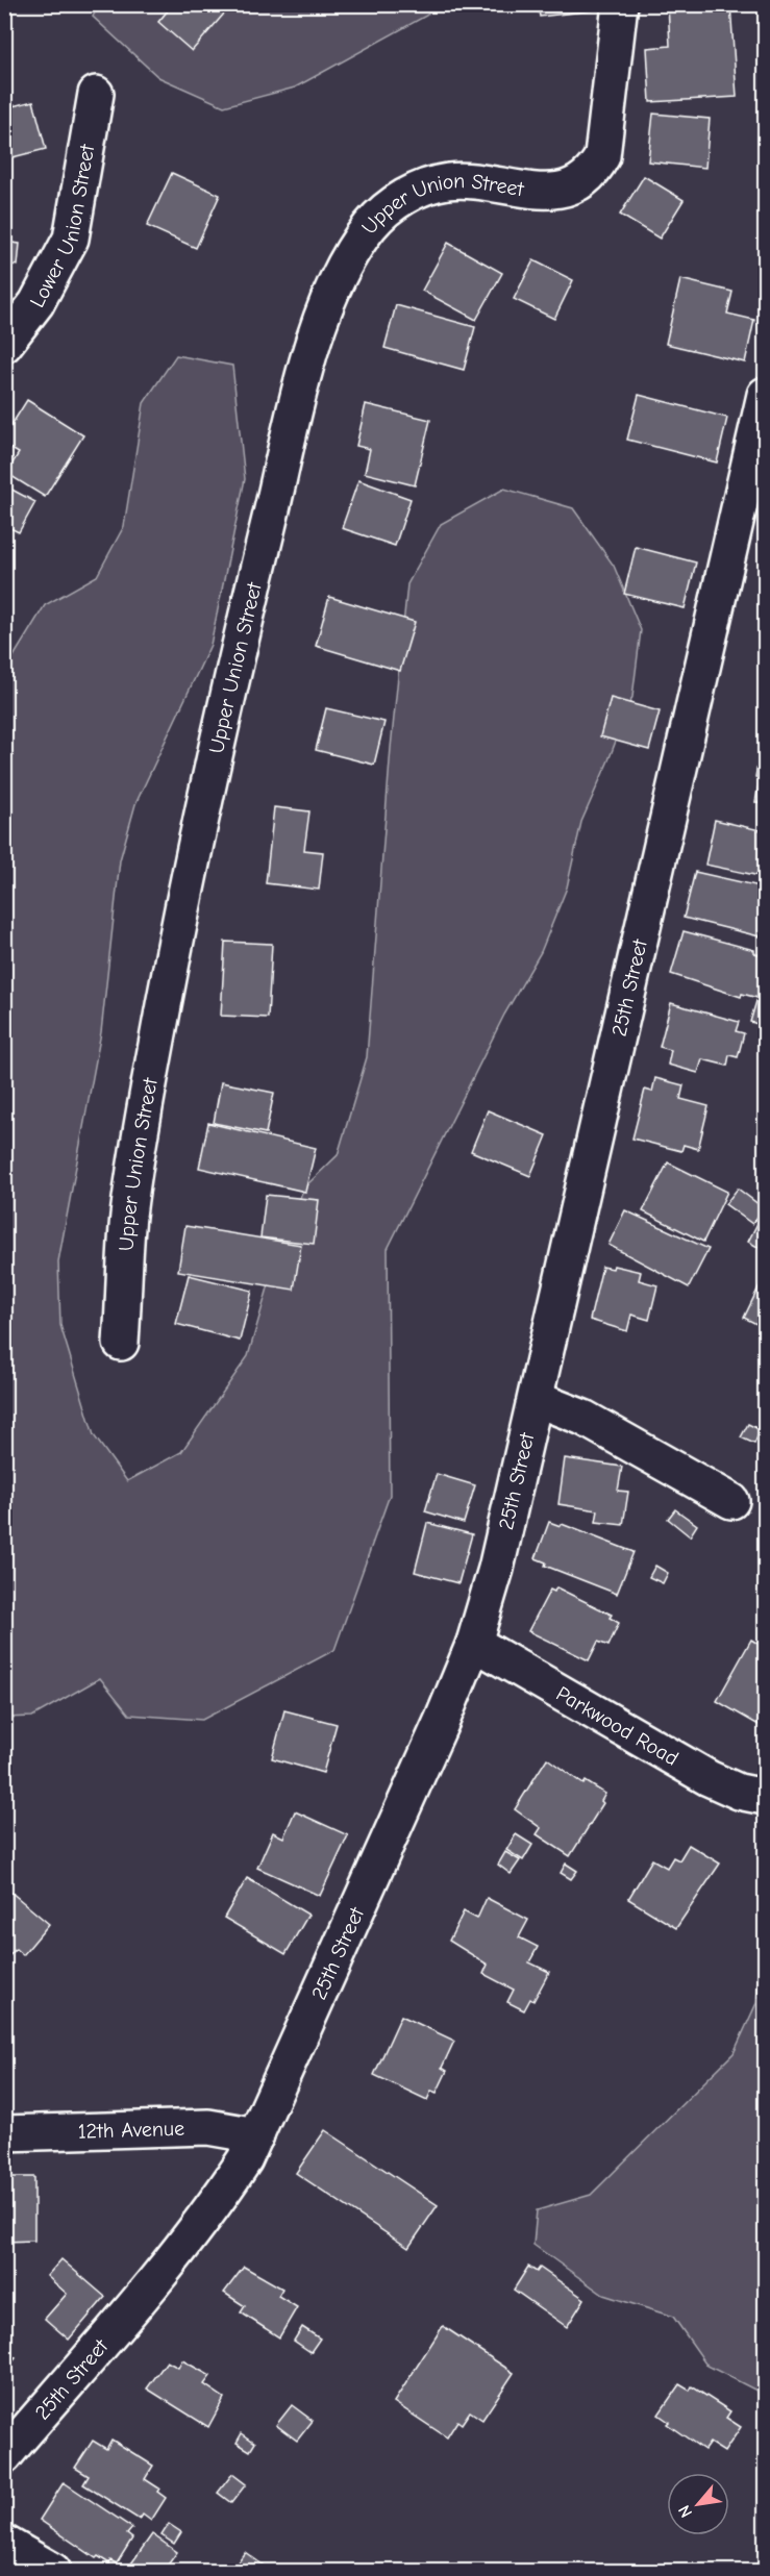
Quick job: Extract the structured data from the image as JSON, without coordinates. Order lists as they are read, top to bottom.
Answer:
{
  "streets": {
    "street": [
      "Upper Union Street",
      "Lower Union Street",
      "25th Street",
      "Parkwood Road",
      "12th Avenue"
    ]
  },
  "crossings": [
    ["25th Street", "Parkwood Road"],
    ["25th Street", "12th Avenue"]
  ],
  "north": "bottom left"
}
